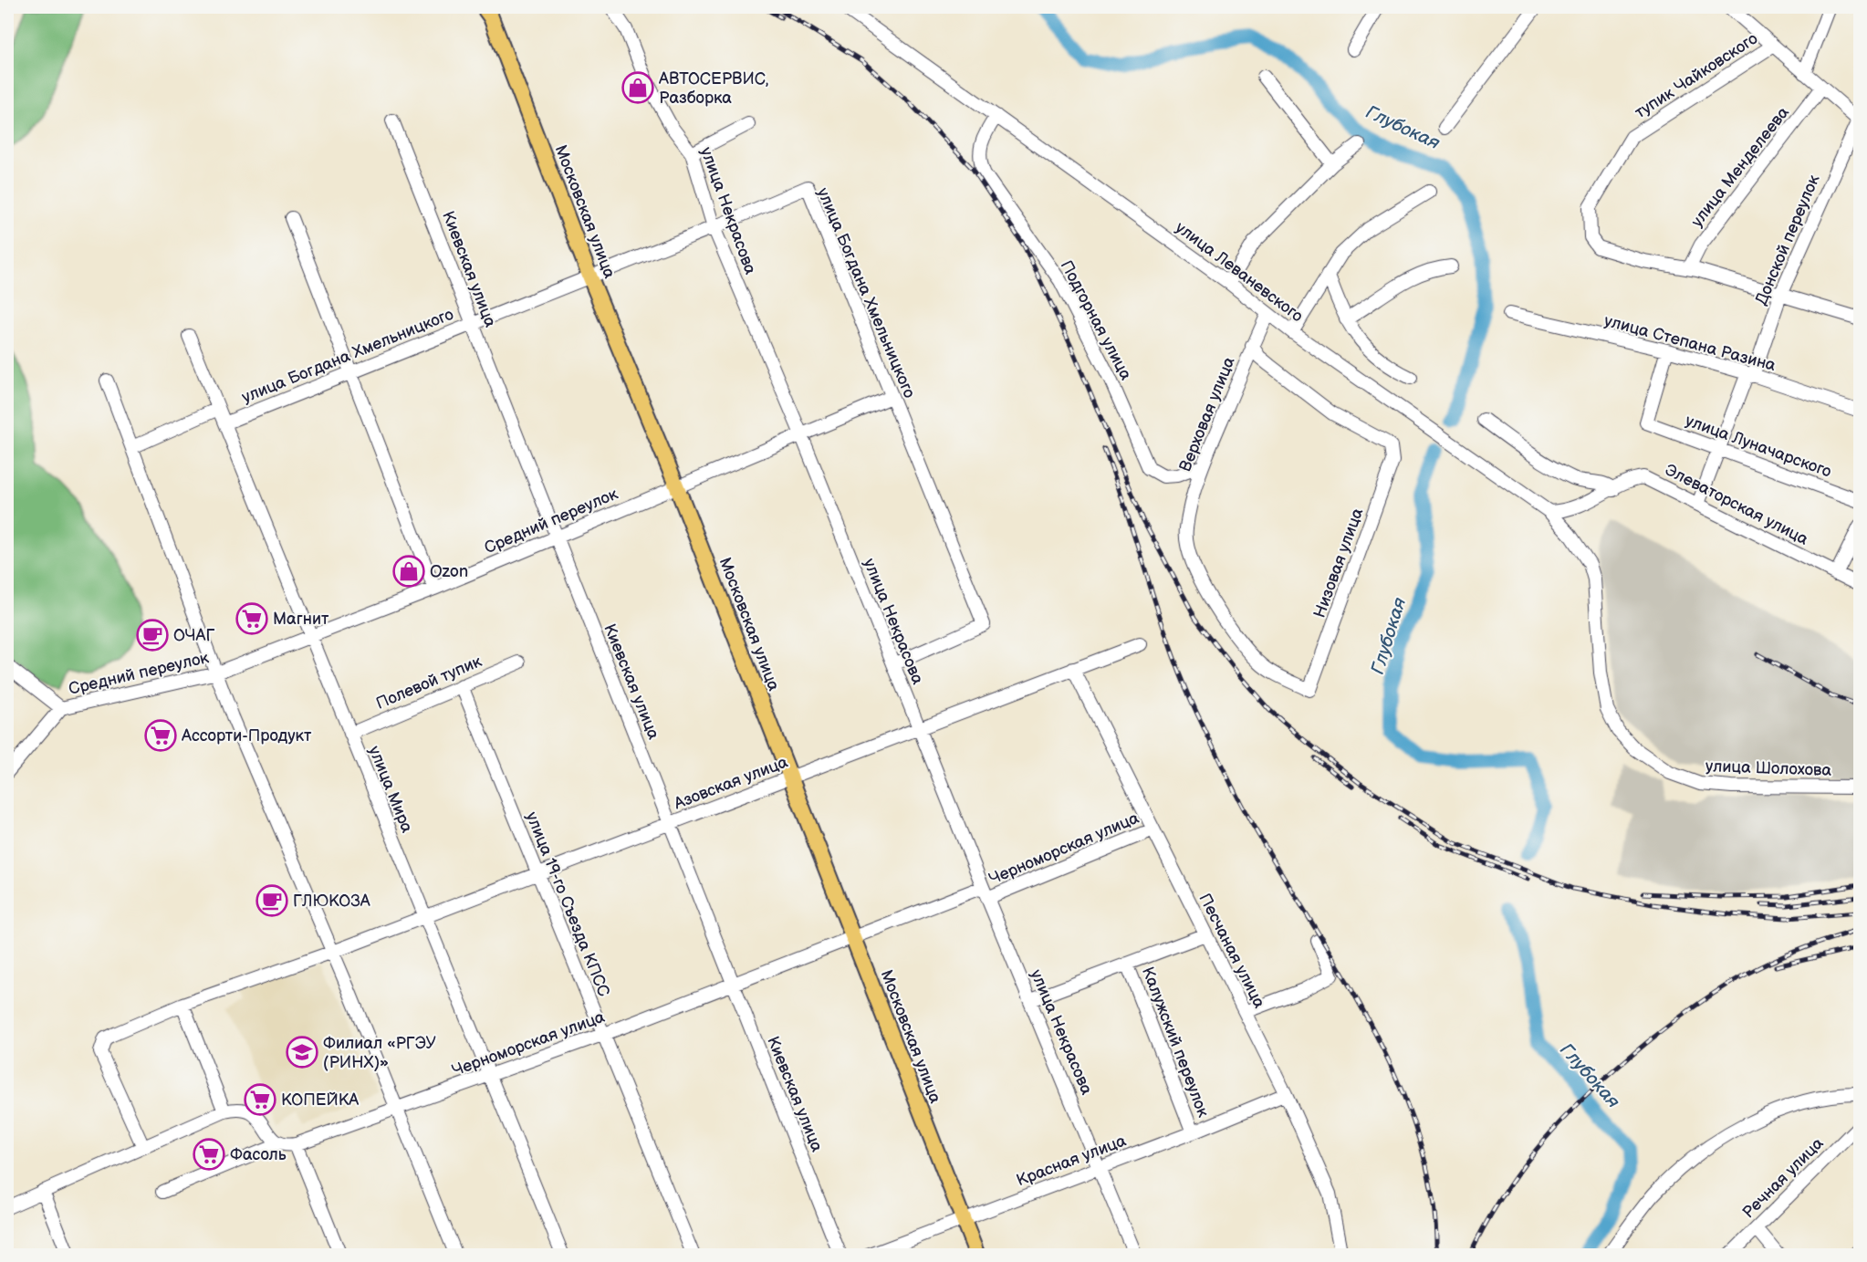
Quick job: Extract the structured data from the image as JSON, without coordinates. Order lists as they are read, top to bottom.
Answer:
{
  "streets": {
    "main road": ["Московская улица"],
    "street": [
      "тупик Чайковского",
      "улица Менделеева",
      "улица Некрасова",
      "Донской переулок",
      "Киевская улица",
      "улица Леваневского",
      "улица Богдана Хмельницкого",
      "Подгорная улица",
      "улица Степана Разина",
      "Верховая улица",
      "улица Луначарского",
      "Элеваторская улица",
      "Средний переулок",
      "Низовая улица",
      "Полевой тупик",
      "улица Шолохова",
      "Азовская улица",
      "улица Мира",
      "Черноморская улица",
      "улица 19-го Съезда КПСС",
      "Песчаная улица",
      "Калужский переулок",
      "Красная улица",
      "Речная улица"
    ]
  },
  "crossings": [
    ["тупик Чайковского", "улица Менделеева"],
    ["улица Некрасова", "улица Богдана Хмельницкого"],
    ["улица Некрасова", "Средний переулок"],
    ["улица Некрасова", "Азовская улица"],
    ["улица Некрасова", "Черноморская улица"],
    ["улица Некрасова", "Красная улица"],
    ["Московская улица", "улица Богдана Хмельницкого"],
    ["Московская улица", "Средний переулок"],
    ["Московская улица", "Азовская улица"],
    ["Московская улица", "Черноморская улица"],
    ["Московская улица", "Красная улица"],
    ["Донской переулок", "улица Степана Разина"],
    ["Донской переулок", "улица Луначарского"],
    ["Донской переулок", "Элеваторская улица"],
    ["Киевская улица", "улица Богдана Хмельницкого"],
    ["Киевская улица", "Средний переулок"],
    ["Киевская улица", "Азовская улица"],
    ["Киевская улица", "Черноморская улица"],
    ["улица Леваневского", "Подгорная улица"],
    ["улица Леваневского", "Верховая улица"],
    ["улица Леваневского", "Элеваторская улица"],
    ["улица Леваневского", "улица Шолохова"],
    ["улица Богдана Хмельницкого", "Средний переулок"],
    ["улица Богдана Хмельницкого", "улица Мира"],
    ["Подгорная улица", "Верховая улица"],
    ["улица Степана Разина", "улица Луначарского"],
    ["Верховая улица", "Низовая улица"],
    ["Средний переулок", "улица Мира"],
    ["Полевой тупик", "улица Мира"],
    ["Полевой тупик", "улица 19-го Съезда КПСС"],
    ["Азовская улица", "улица Мира"],
    ["Азовская улица", "улица 19-го Съезда КПСС"],
    ["Азовская улица", "Песчаная улица"],
    ["улица Мира", "Черноморская улица"],
    ["Черноморская улица", "улица 19-го Съезда КПСС"],
    ["Черноморская улица", "Песчаная улица"],
    ["Песчаная улица", "Красная улица"],
    ["Калужский переулок", "Красная улица"]
  ],
  "water": ["Глубокая"],
  "places": {
    "shop": ["АВТОСЕРВИС, Разборка", "Ozon"],
    "supermarket": [
      "Магнит",
      "Ассорти-Продукт",
      "КОПЕЙКА",
      "Фасоль"
    ],
    "cafe": ["ОЧАГ", "ГЛЮКОЗА"],
    "school or university": ["Филиал «РГЭУ (РИНХ)»"]
  }
}
